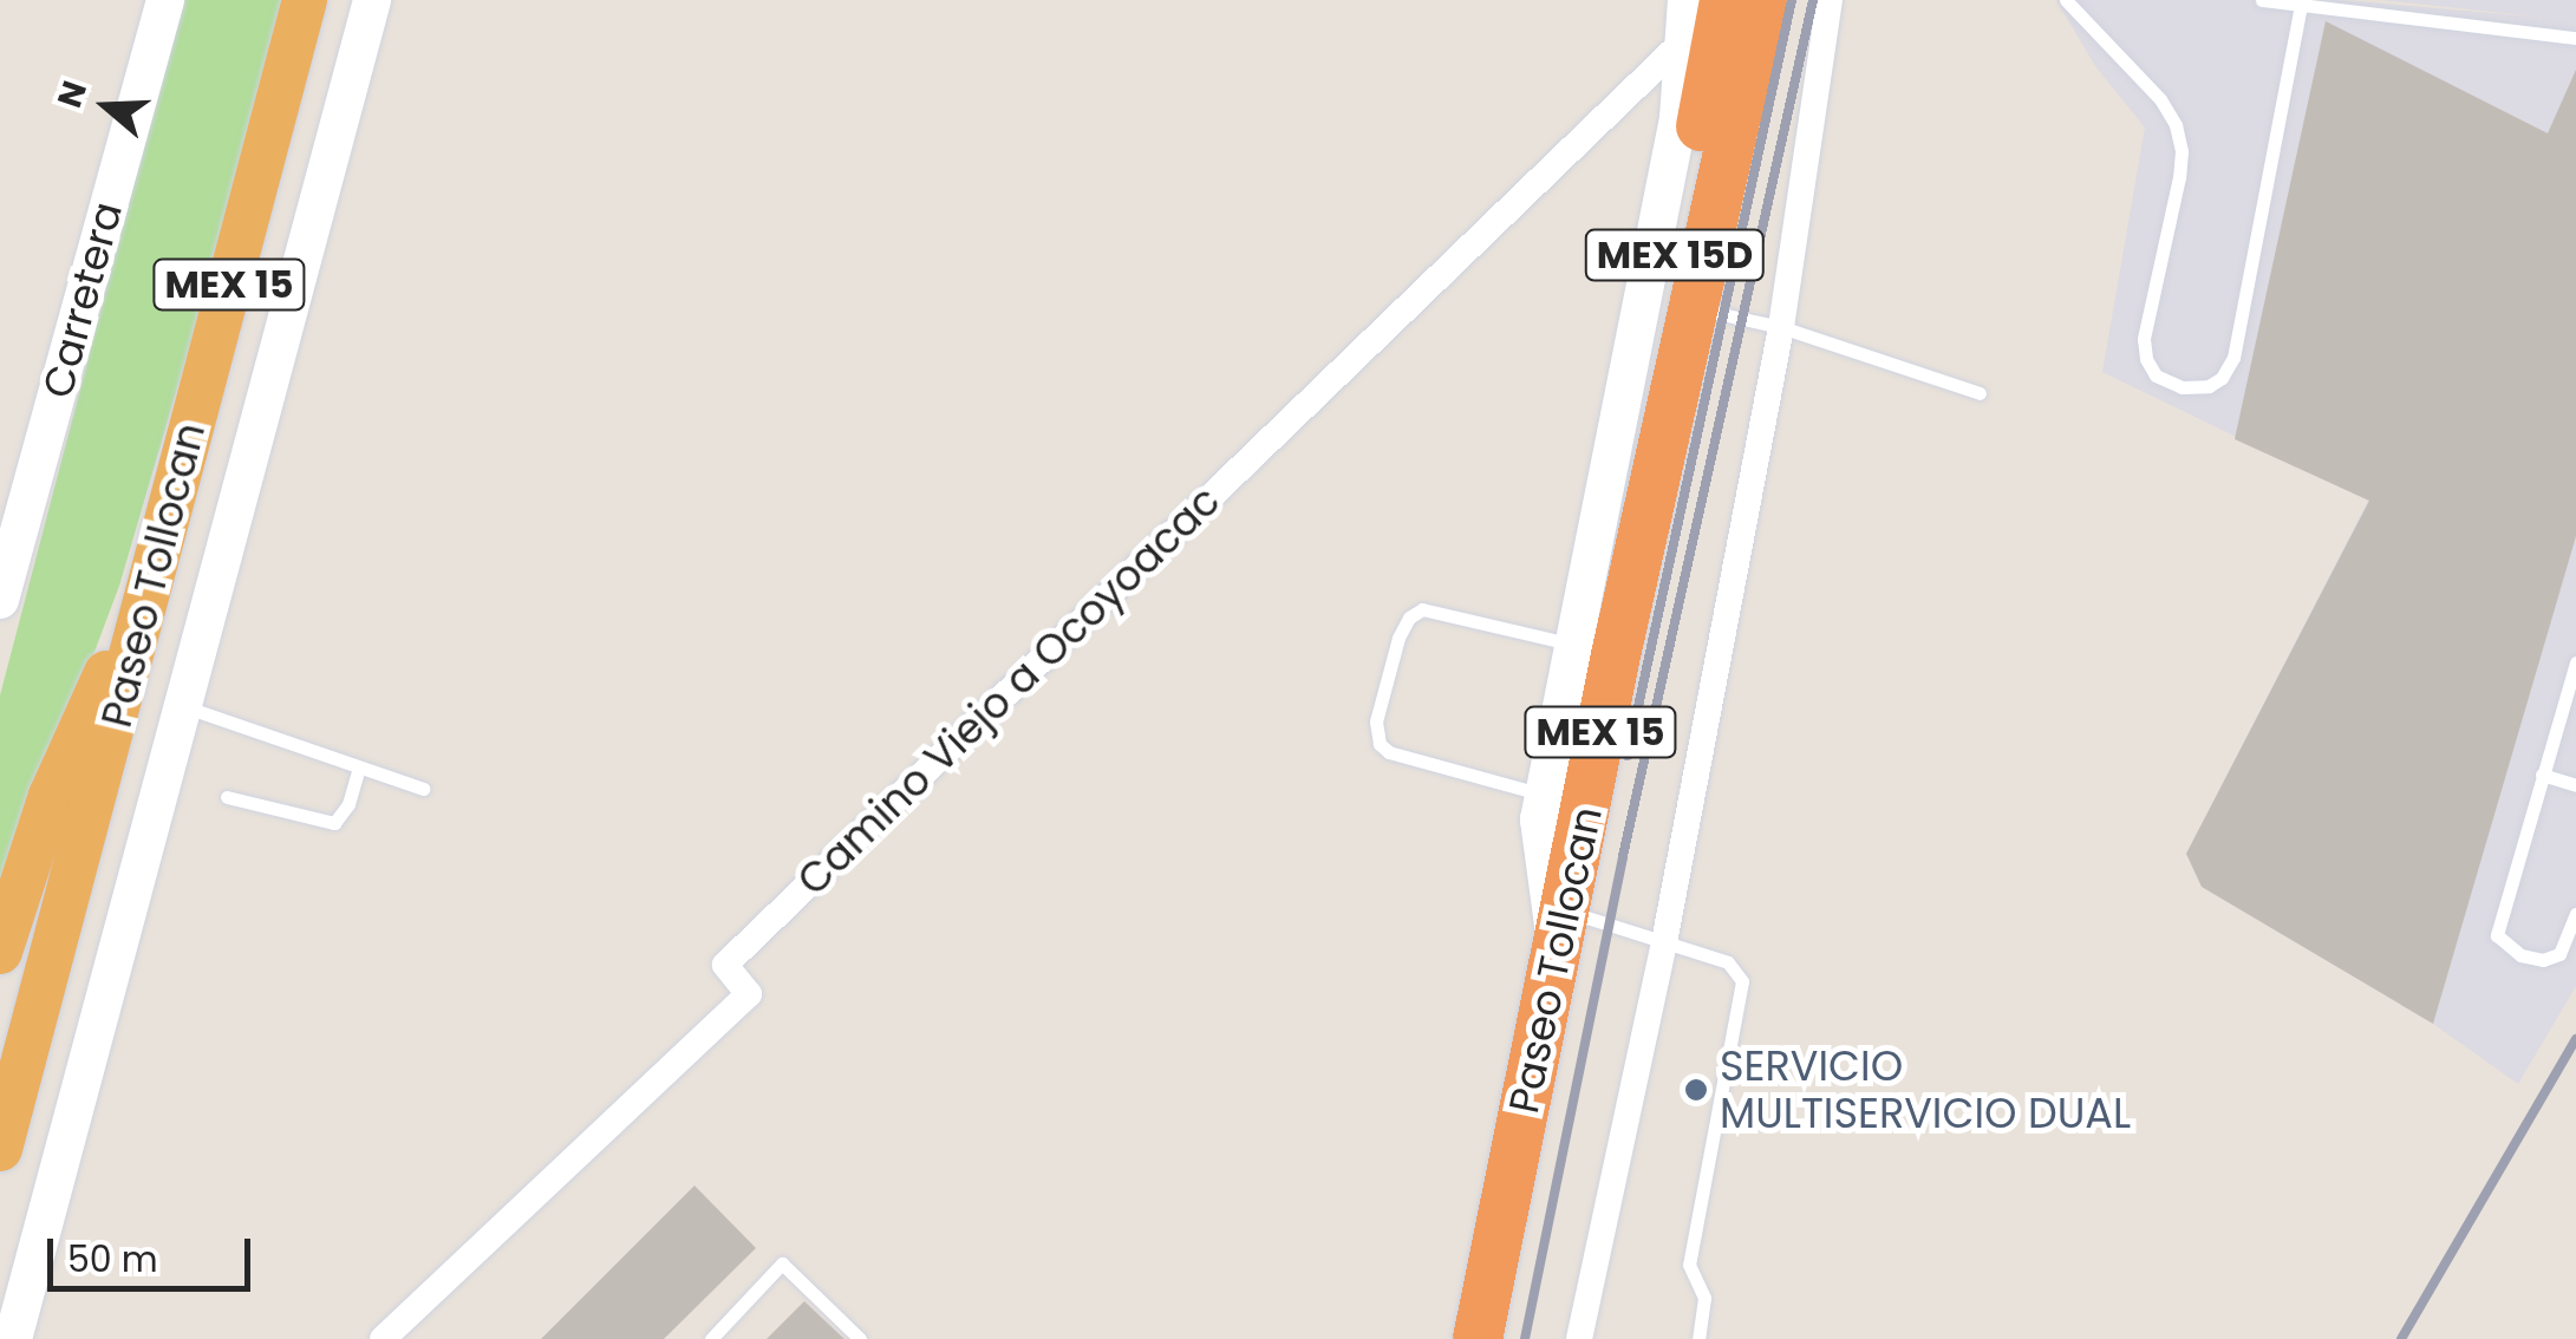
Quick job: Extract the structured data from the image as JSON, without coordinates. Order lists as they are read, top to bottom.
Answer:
{
  "streets": {
    "highway": ["MEX 15D", "MEX 15", "Paseo Tollocan"],
    "main road": ["Carretera"],
    "street": ["Camino Viejo a Ocoyoacac"]
  },
  "crossings": [
    ["MEX 15D", "MEX 15"],
    ["MEX 15D", "Paseo Tollocan"],
    ["MEX 15", "Paseo Tollocan"]
  ],
  "places": ["SERVICIO MULTISERVICIO DUAL"],
  "scale_bar": "50 m",
  "north": "left"
}
